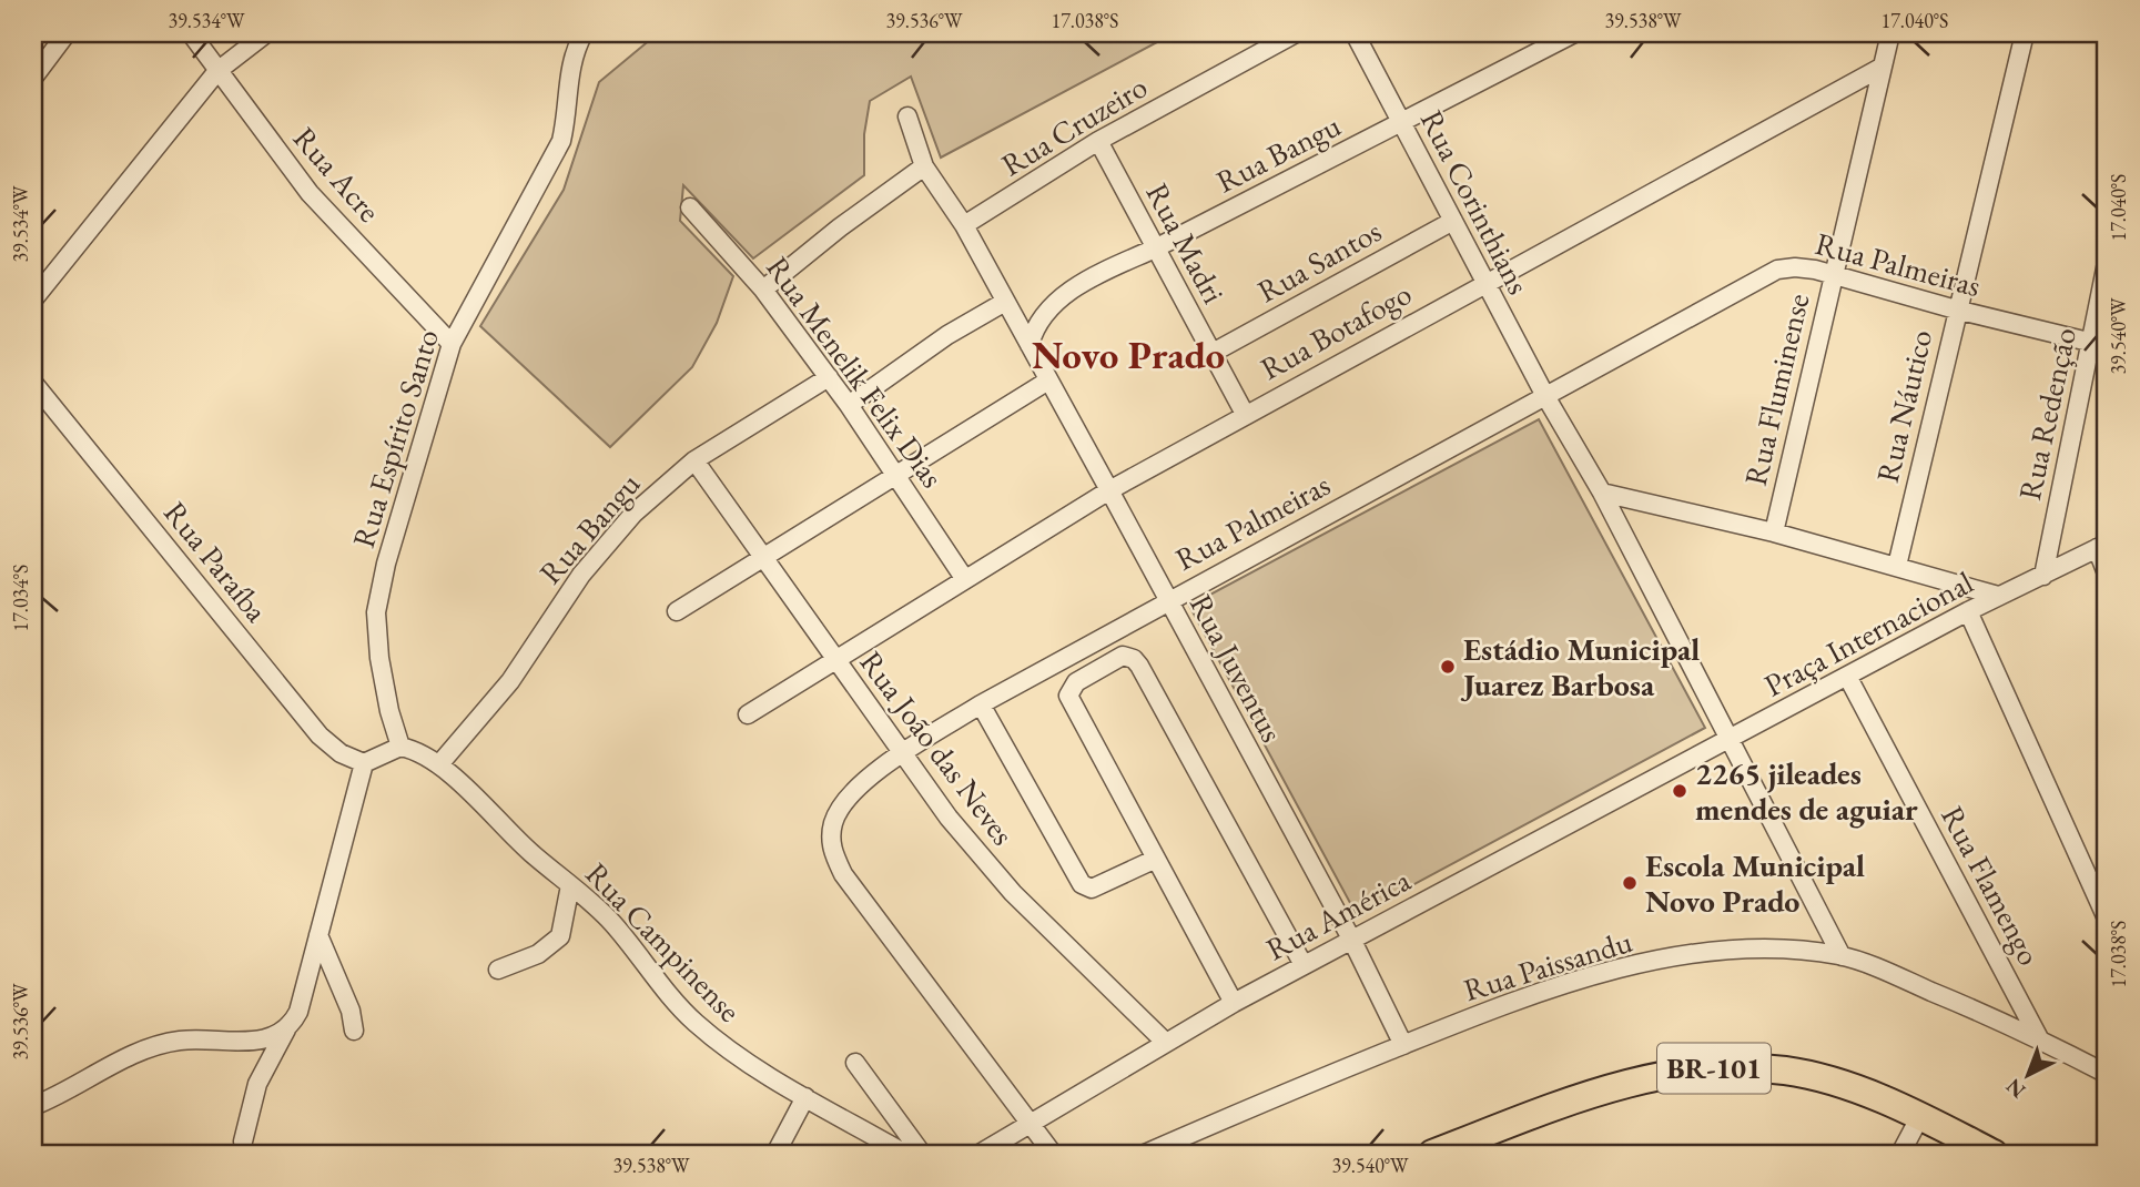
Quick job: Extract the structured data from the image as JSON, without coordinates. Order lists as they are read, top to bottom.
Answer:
{
  "streets": {
    "highway": ["BR-101"],
    "street": [
      "Rua Cruzeiro",
      "Rua Bangu",
      "Rua Acre",
      "Rua Corinthians",
      "Rua Madri",
      "Rua Santos",
      "Rua Palmeiras",
      "Rua Botafogo",
      "Rua Menelik Felix Dias",
      "Rua Fluminense",
      "Rua Náutico",
      "Rua Redenção",
      "Rua Espírito Santo",
      "Rua Paraíba",
      "Praça Internacional",
      "Rua Juventus",
      "Rua João das Neves",
      "Rua Flamengo",
      "Rua América",
      "Rua Campinense",
      "Rua Paissandu"
    ]
  },
  "crossings": [
    ["Rua Cruzeiro", "Rua Madri"],
    ["Rua Cruzeiro", "Rua Juventus"],
    ["Rua Bangu", "Rua Corinthians"],
    ["Rua Bangu", "Rua Madri"],
    ["Rua Bangu", "Rua Menelik Felix Dias"],
    ["Rua Bangu", "Rua Juventus"],
    ["Rua Bangu", "Rua João das Neves"],
    ["Rua Bangu", "Rua Campinense"],
    ["Rua Acre", "Rua Espírito Santo"],
    ["Rua Corinthians", "Rua Santos"],
    ["Rua Corinthians", "Rua Palmeiras"],
    ["Rua Corinthians", "Rua Botafogo"],
    ["Rua Madri", "Rua Santos"],
    ["Rua Madri", "Rua Botafogo"],
    ["Rua Palmeiras", "Rua Fluminense"],
    ["Rua Palmeiras", "Rua Náutico"],
    ["Rua Palmeiras", "Rua Redenção"],
    ["Rua Palmeiras", "Rua Juventus"],
    ["Rua Palmeiras", "Rua João das Neves"],
    ["Rua Palmeiras", "Rua América"],
    ["Rua Botafogo", "Rua Menelik Felix Dias"],
    ["Rua Botafogo", "Rua Fluminense"],
    ["Rua Botafogo", "Rua Juventus"],
    ["Rua Botafogo", "Rua João das Neves"],
    ["Rua Fluminense", "Praça Internacional"],
    ["Rua Náutico", "Praça Internacional"],
    ["Rua Espírito Santo", "Rua Campinense"],
    ["Praça Internacional", "Rua Flamengo"],
    ["Praça Internacional", "Rua América"],
    ["Rua Juventus", "Rua América"],
    ["Rua Juventus", "Rua Paissandu"],
    ["Rua João das Neves", "Rua América"],
    ["Rua Flamengo", "Rua Paissandu"]
  ],
  "districts": ["Novo Prado"],
  "places": ["Estádio Municipal Juarez Barbosa", "2265 jileades mendes de aguiar", "Escola Municipal Novo Prado"],
  "north": "bottom left",
  "coordinates": [
    "39.534°W",
    "39.536°W",
    "17.038°S",
    "39.538°W",
    "17.040°S",
    "39.540°W",
    "17.034°S"
  ]
}
